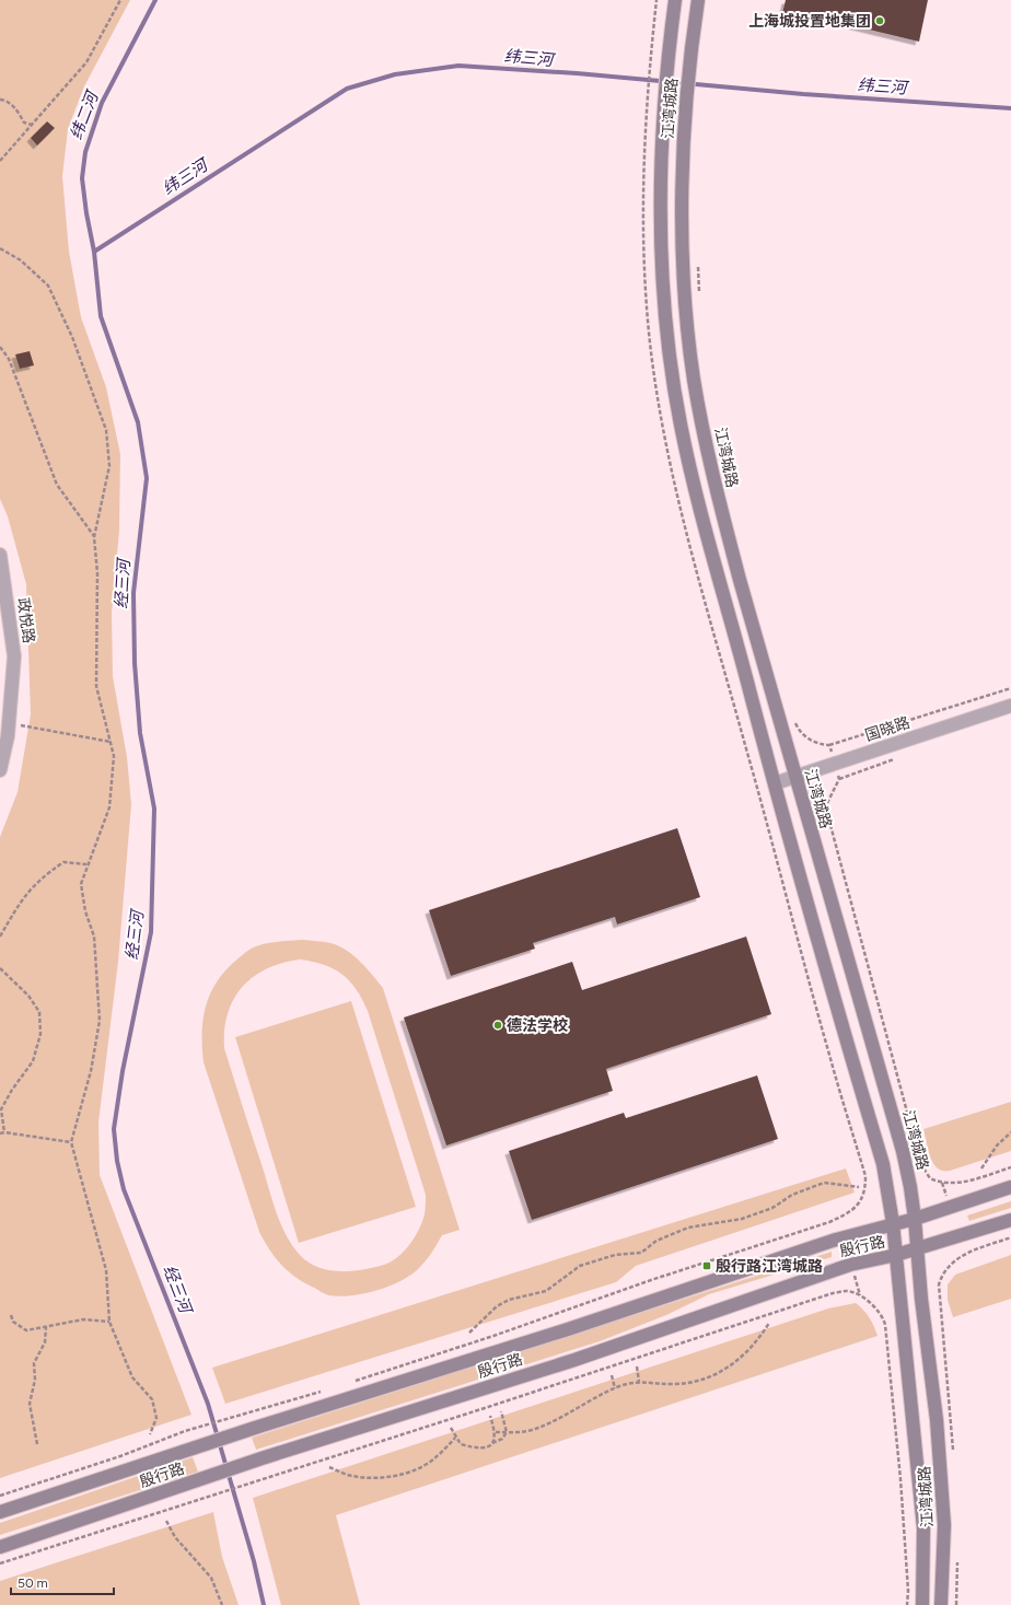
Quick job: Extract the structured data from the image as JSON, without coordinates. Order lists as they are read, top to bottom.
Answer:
{
  "streets": {
    "street": [
      "江湾城路",
      "政悦路",
      "国晓路",
      "殷行路"
    ]
  },
  "crossings": [
    ["江湾城路", "国晓路"],
    ["江湾城路", "殷行路"]
  ],
  "water": ["纬三河", "纬二河", "经三河"],
  "places": {
    "other": ["上海城投置地集团", "德法学校"],
    "transit": ["殷行路江湾城路"]
  },
  "scale_bar": "50 m"
}
